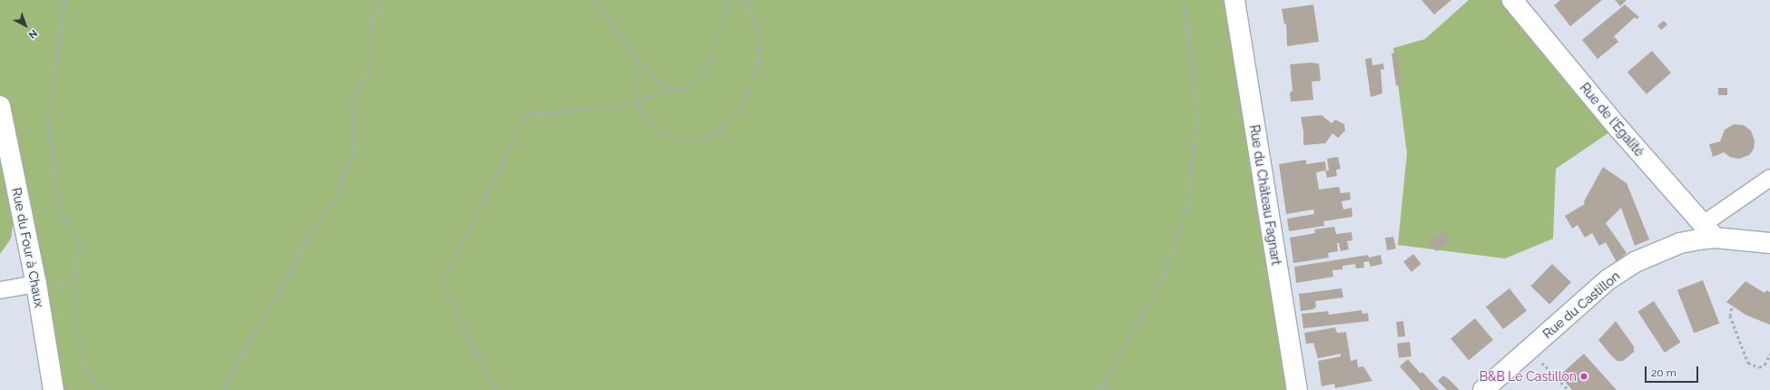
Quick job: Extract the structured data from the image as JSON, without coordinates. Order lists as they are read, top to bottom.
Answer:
{
  "streets": {
    "street": [
      "Rue de l'Egalité",
      "Rue du Château Fagnart",
      "Rue du Four à Chaux",
      "Rue du Castillon"
    ]
  },
  "crossings": [
    ["Rue de l'Egalité", "Rue du Castillon"]
  ],
  "places": ["B&B Le Castillon"],
  "scale_bar": "20 m",
  "north": "bottom right"
}
